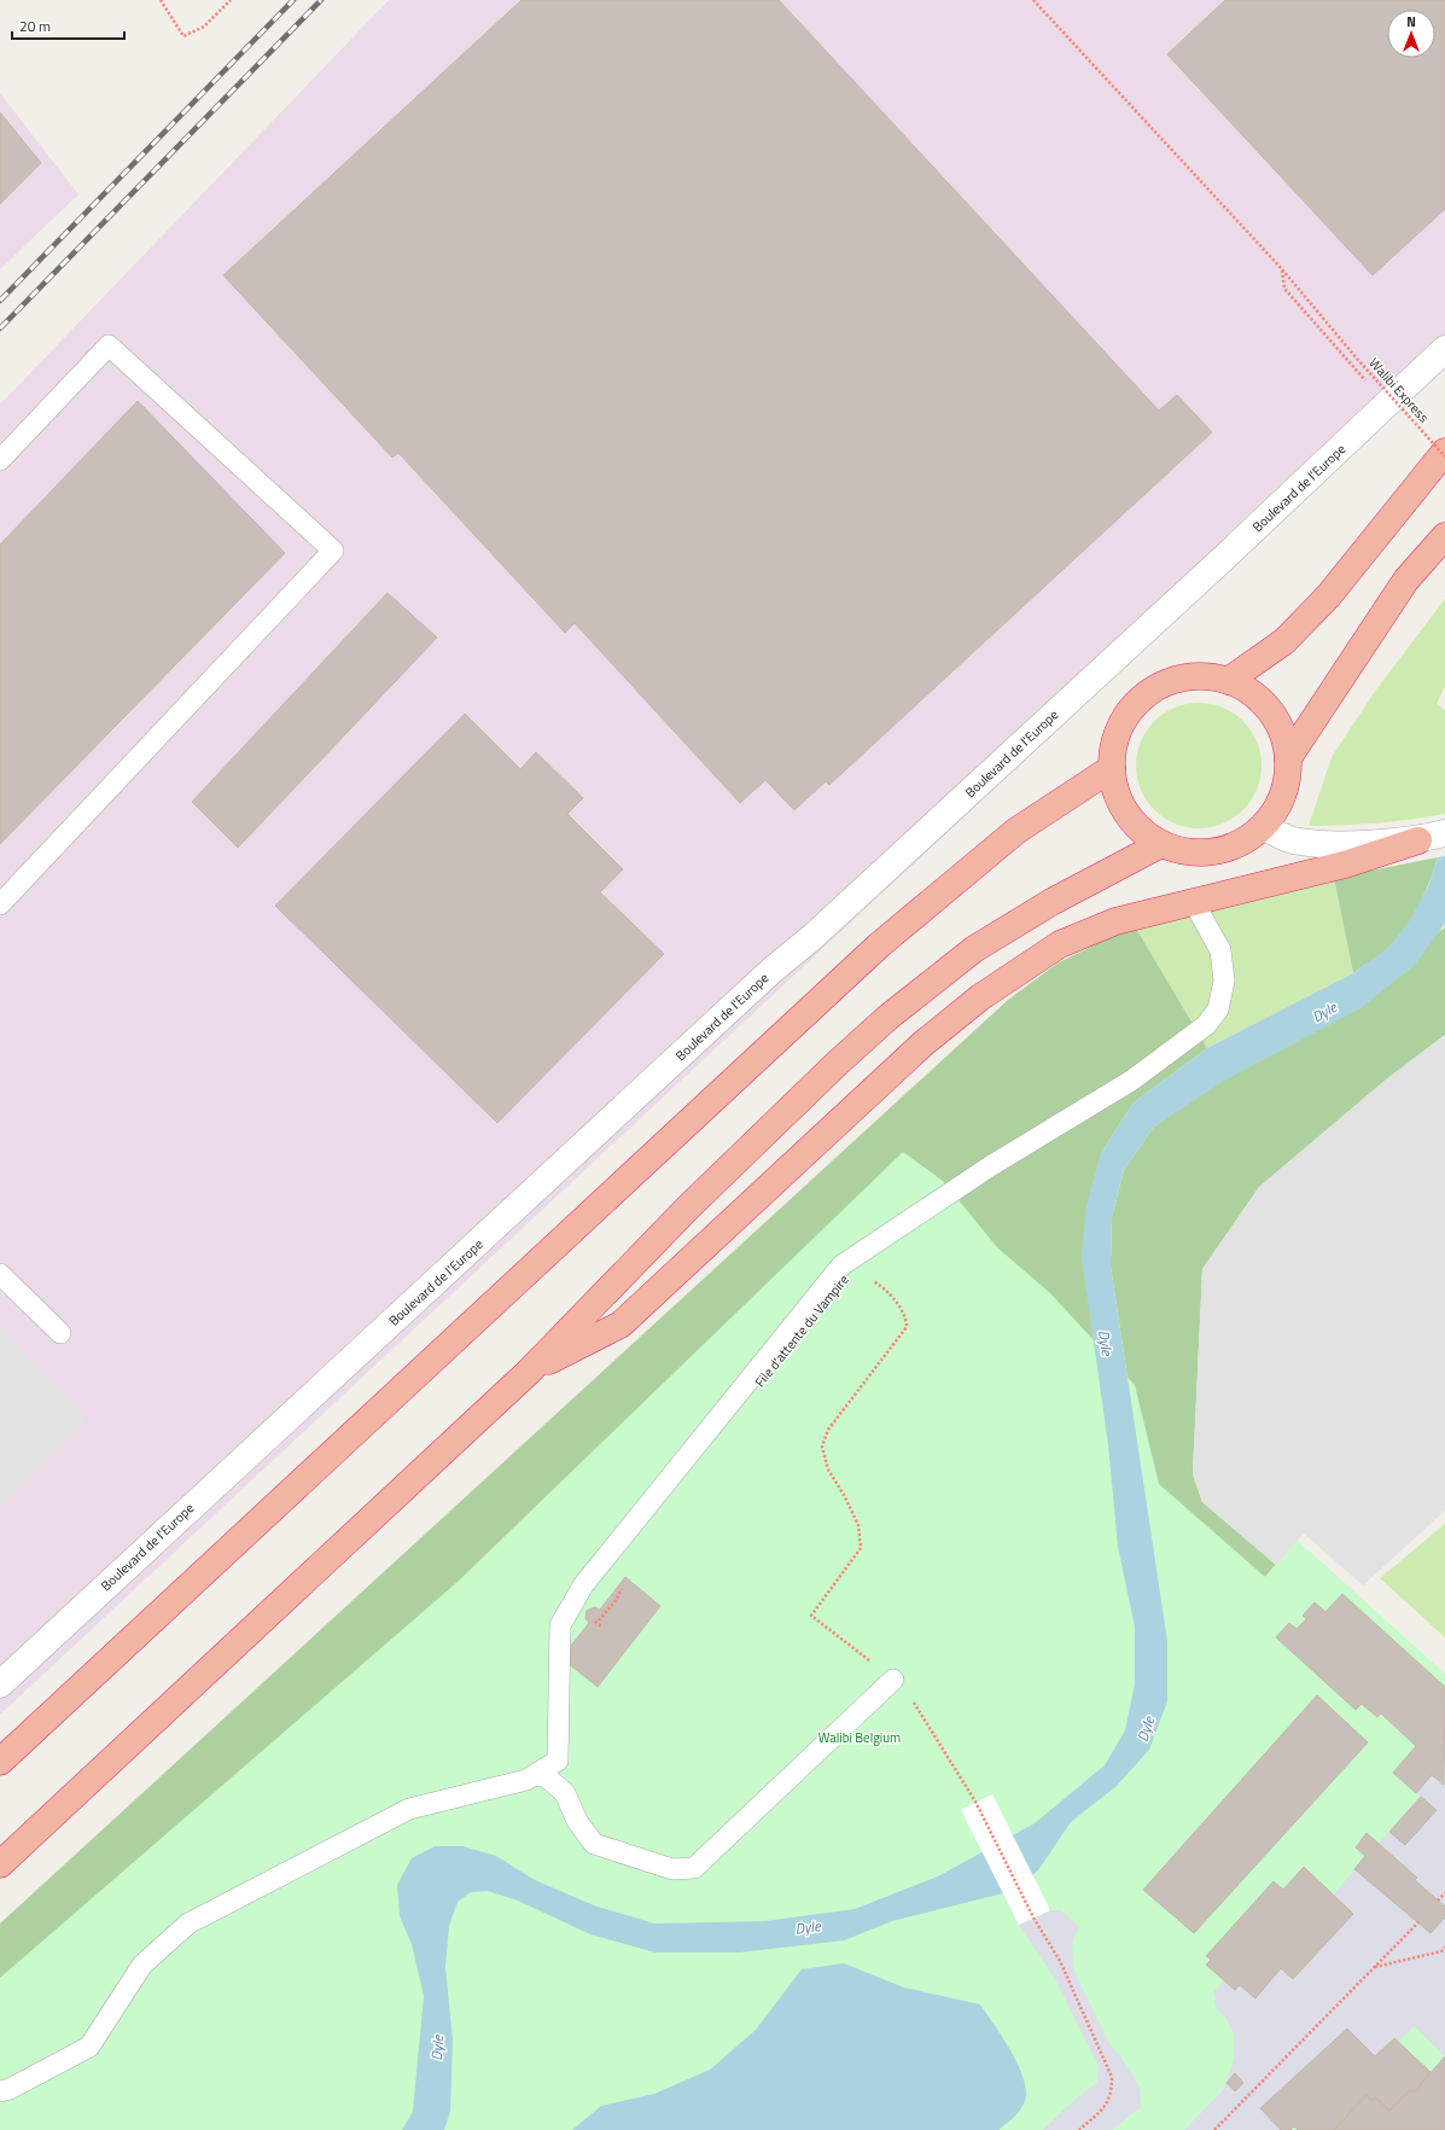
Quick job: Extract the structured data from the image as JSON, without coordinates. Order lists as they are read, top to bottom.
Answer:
{
  "streets": {
    "street": ["Boulevard de l'Europe"],
    "path": ["Walibi Express", "File d'attente du Vampire"]
  },
  "water": ["Dyle"],
  "parks": ["Walibi Belgium"],
  "scale_bar": "20 m",
  "north": "top"
}
